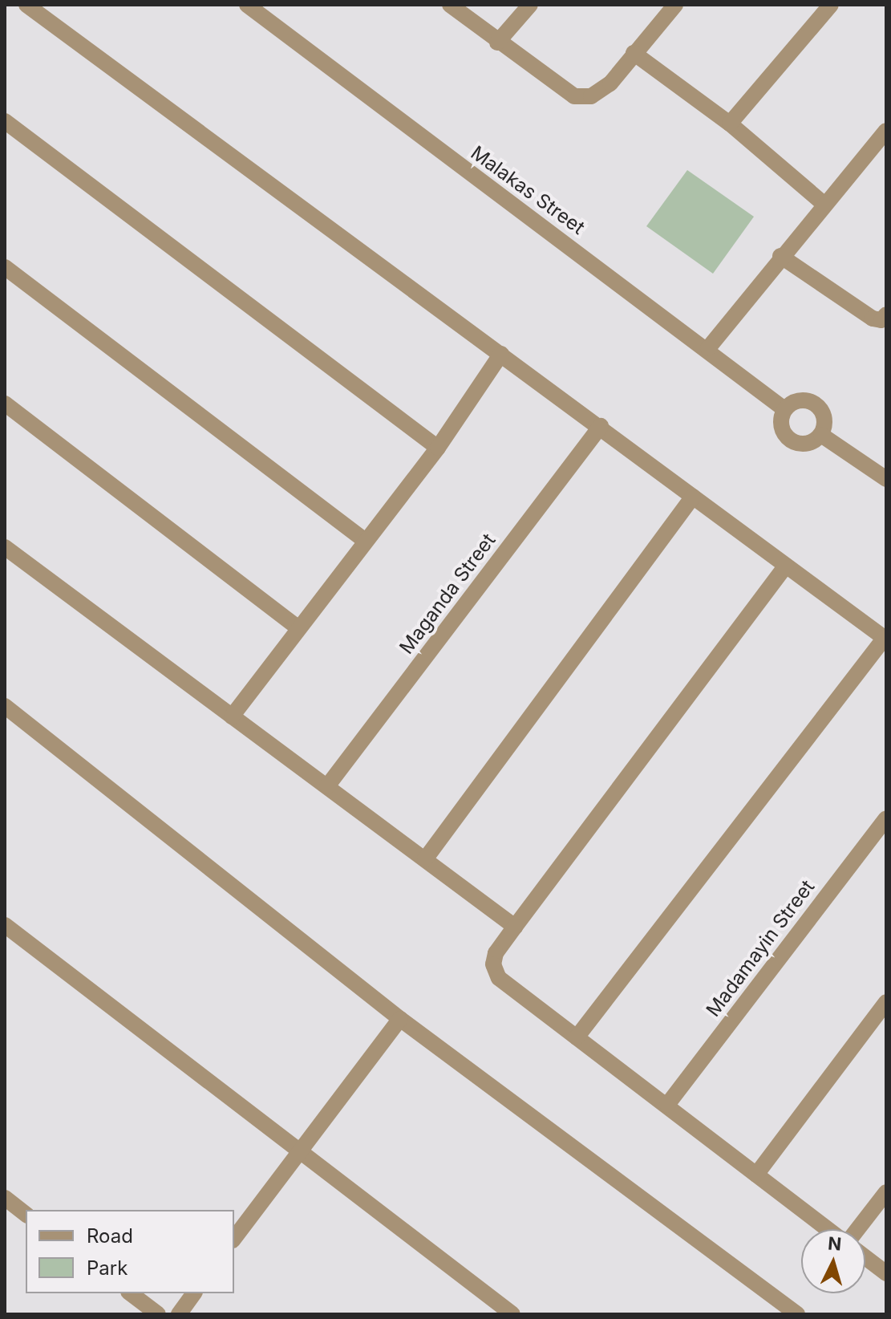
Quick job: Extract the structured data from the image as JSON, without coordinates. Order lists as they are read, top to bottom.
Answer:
{
  "streets": {
    "street": ["Malakas Street", "Maganda Street", "Madamayin Street"]
  },
  "legend": ["Road", "Park"],
  "north": "top"
}
